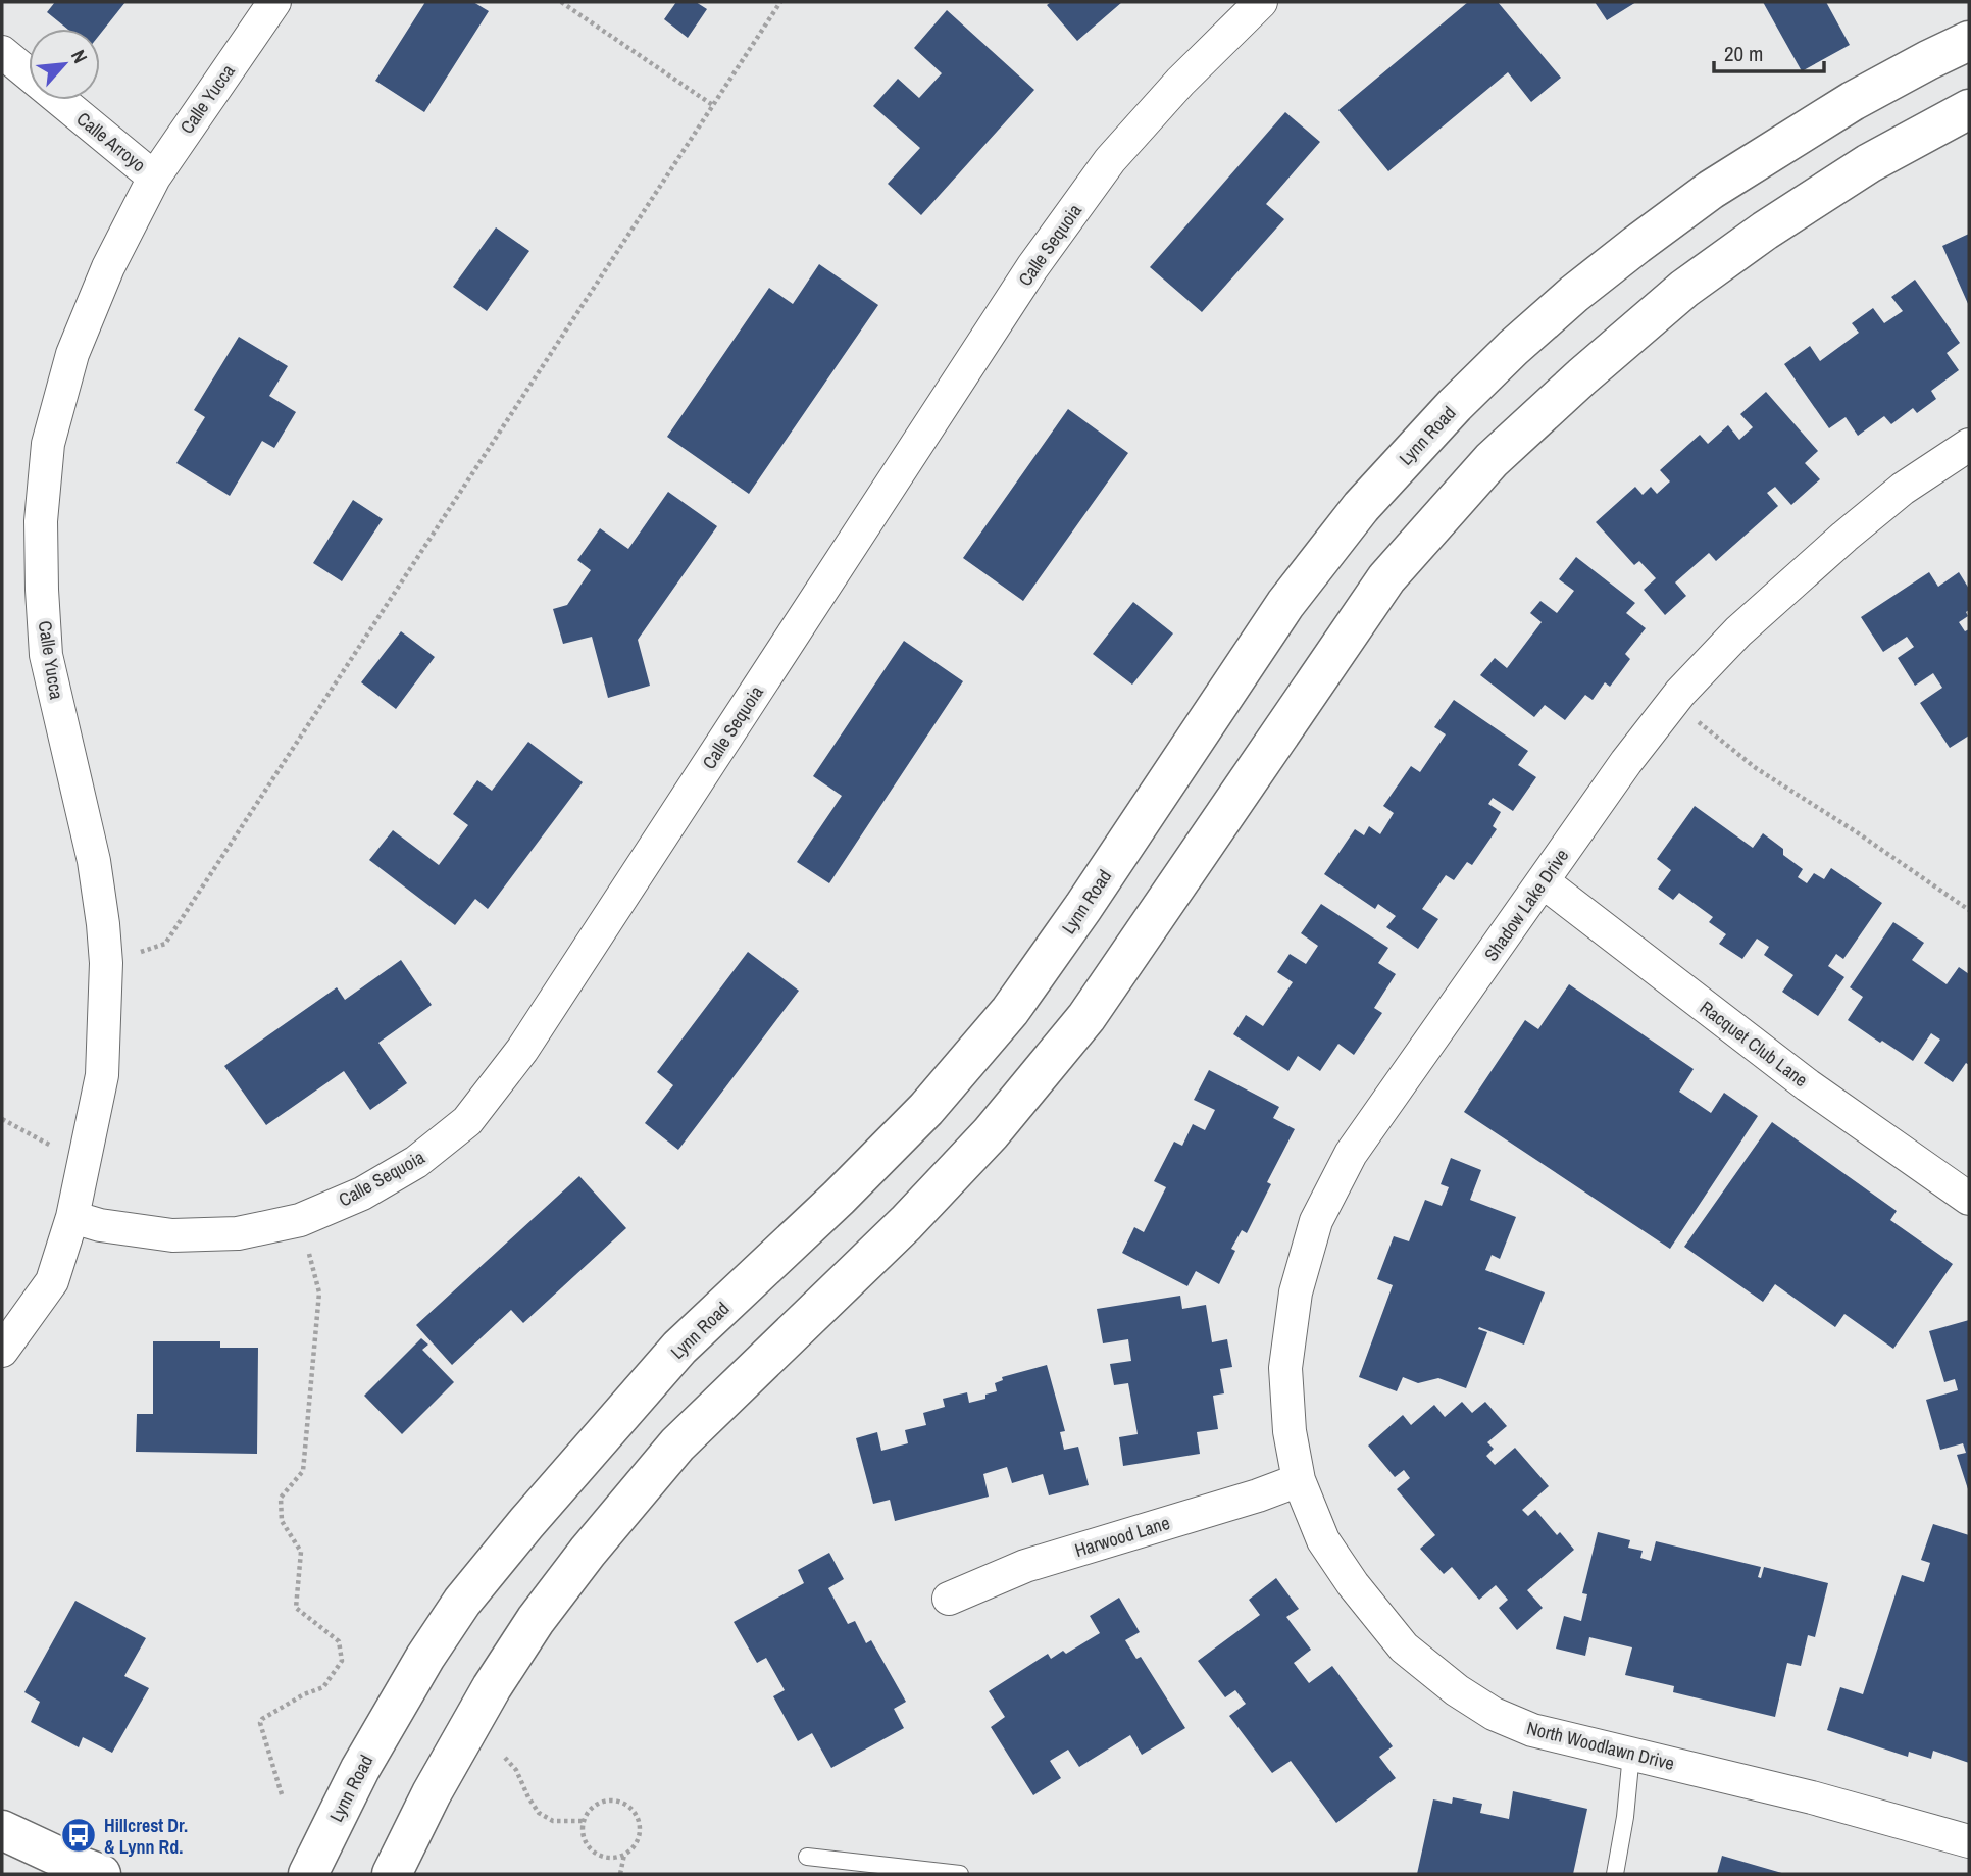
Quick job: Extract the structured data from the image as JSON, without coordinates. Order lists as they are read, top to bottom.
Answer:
{
  "streets": {
    "main road": ["Lynn Road"],
    "street": [
      "Calle Yucca",
      "Calle Arroyo",
      "Calle Sequoia",
      "Shadow Lake Drive",
      "Racquet Club Lane",
      "Harwood Lane",
      "North Woodlawn Drive"
    ]
  },
  "crossings": [
    ["Calle Yucca", "Calle Arroyo"],
    ["Calle Yucca", "Calle Sequoia"],
    ["Shadow Lake Drive", "Racquet Club Lane"],
    ["Shadow Lake Drive", "Harwood Lane"],
    ["Shadow Lake Drive", "North Woodlawn Drive"],
    ["Harwood Lane", "North Woodlawn Drive"]
  ],
  "places": {
    "bus stop": ["Hillcrest Dr. & Lynn Rd."]
  },
  "scale_bar": "20 m",
  "north": "top right"
}
